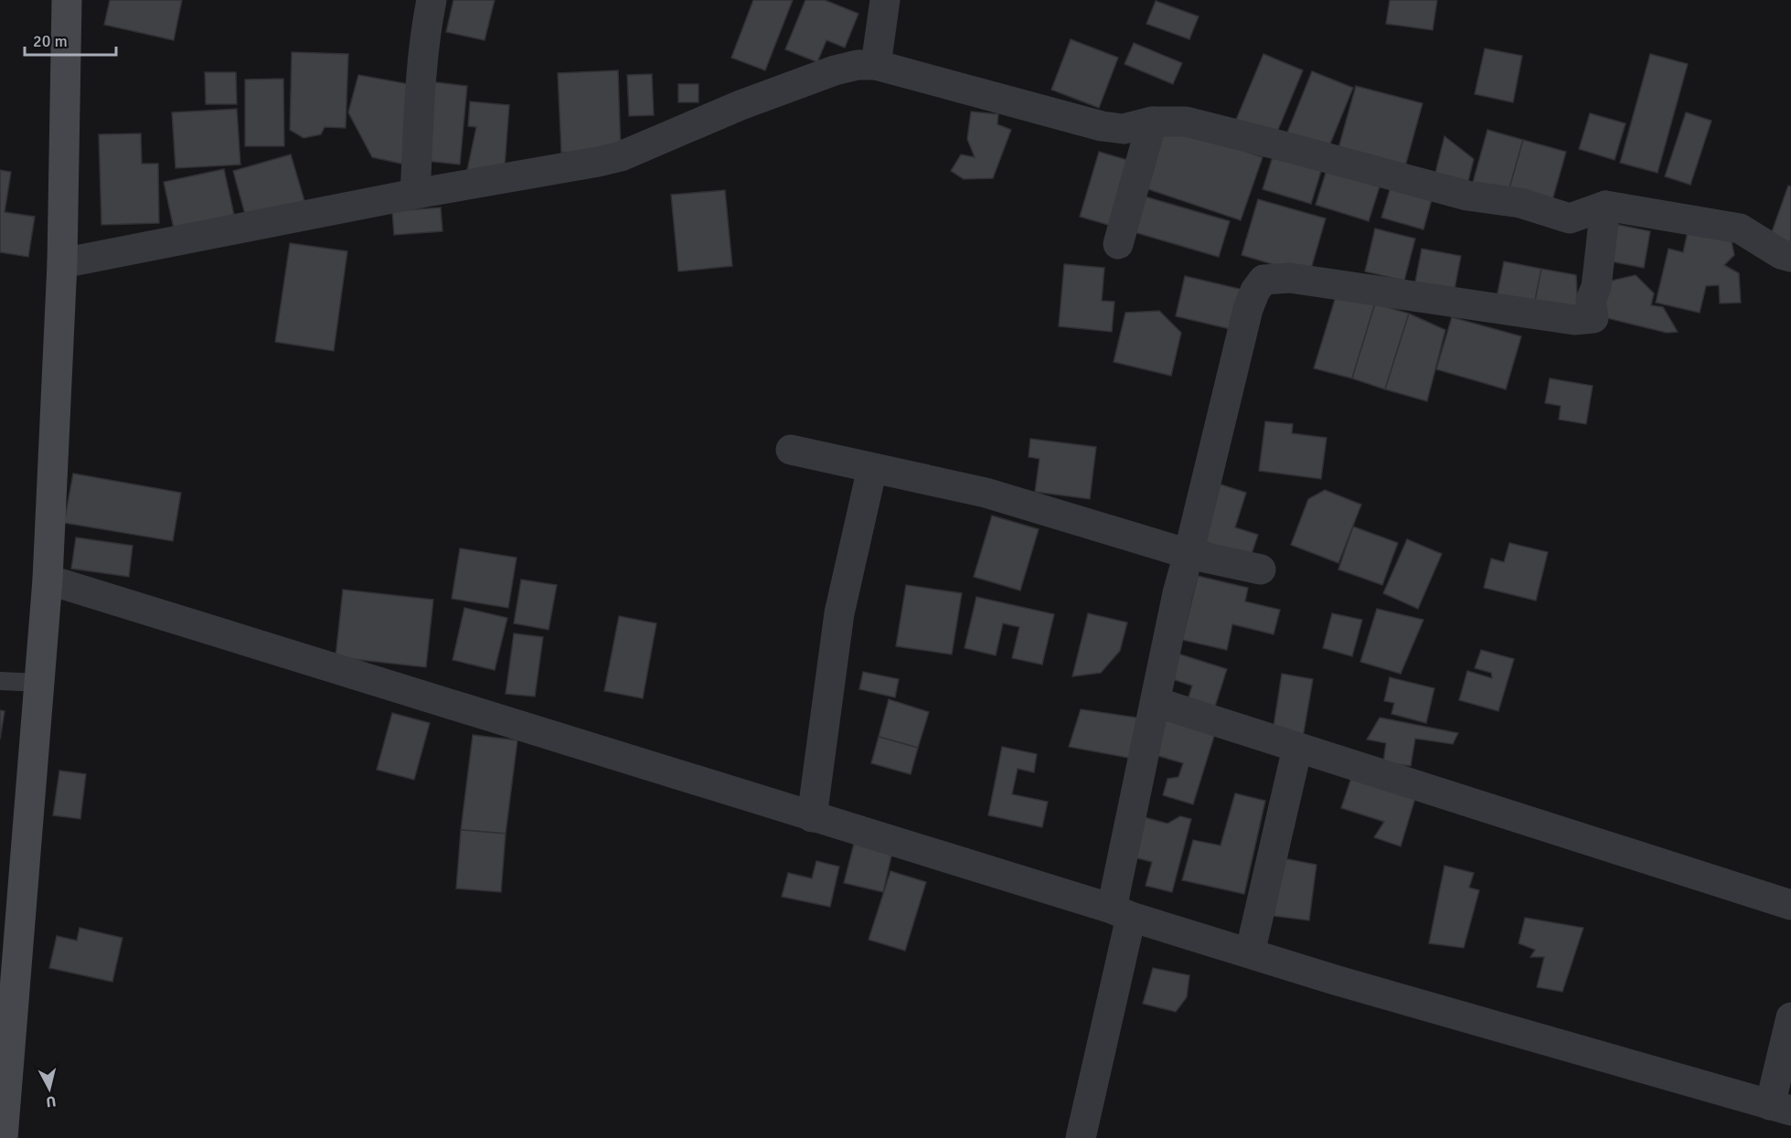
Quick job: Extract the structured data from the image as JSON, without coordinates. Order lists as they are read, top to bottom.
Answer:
{
  "scale_bar": "20 m",
  "north": "bottom"
}
